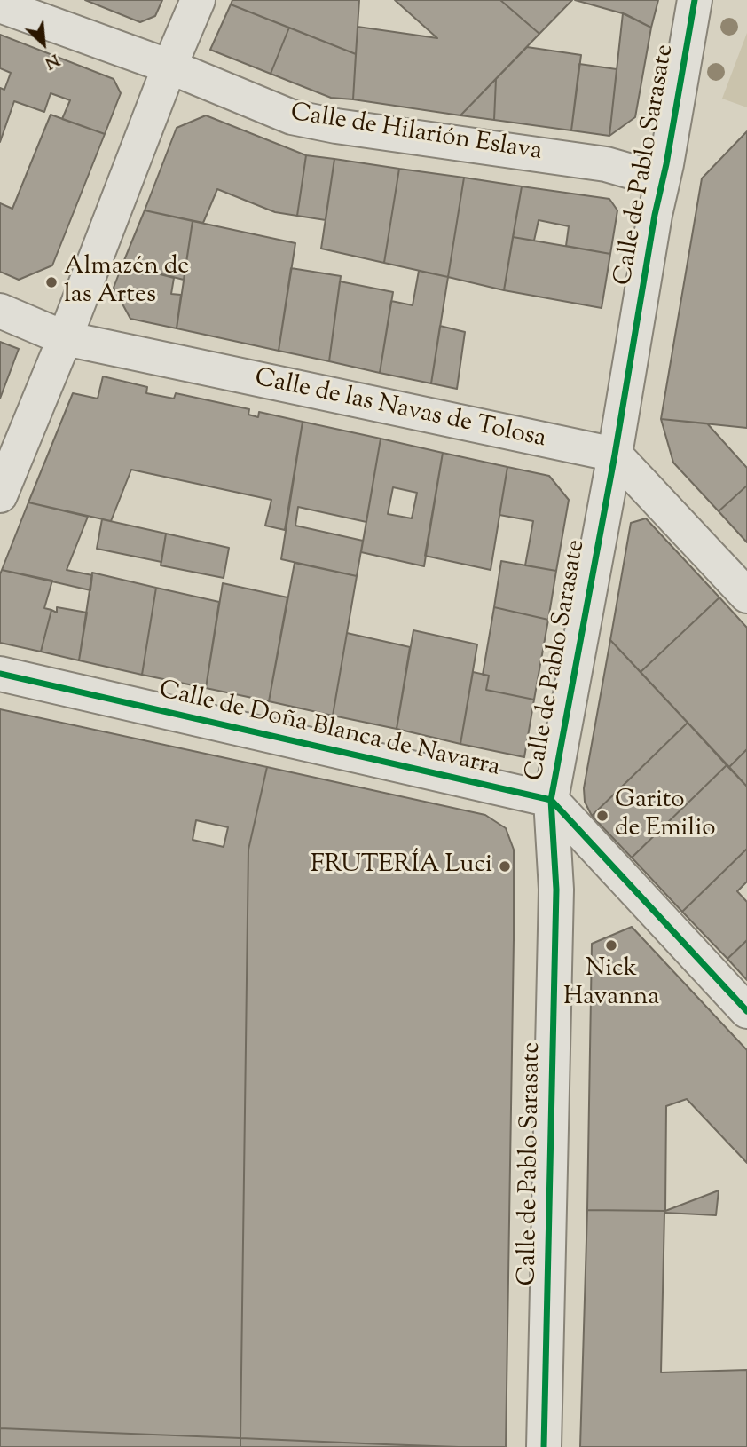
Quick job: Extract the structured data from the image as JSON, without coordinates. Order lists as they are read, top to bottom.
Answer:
{
  "streets": {
    "street": [
      "Calle de Hilarión Eslava",
      "Calle de Pablo Sarasate",
      "Calle de las Navas de Tolosa",
      "Calle de Doña Blanca de Navarra"
    ]
  },
  "crossings": [
    ["Calle de Hilarión Eslava", "Calle de Pablo Sarasate"],
    ["Calle de Pablo Sarasate", "Calle de las Navas de Tolosa"],
    ["Calle de Pablo Sarasate", "Calle de Doña Blanca de Navarra"]
  ],
  "places": [
    "Almazén de las Artes",
    "Garito de Emilio",
    "FRUTERÍA Luci",
    "Nick Havanna"
  ],
  "north": "bottom right"
}
